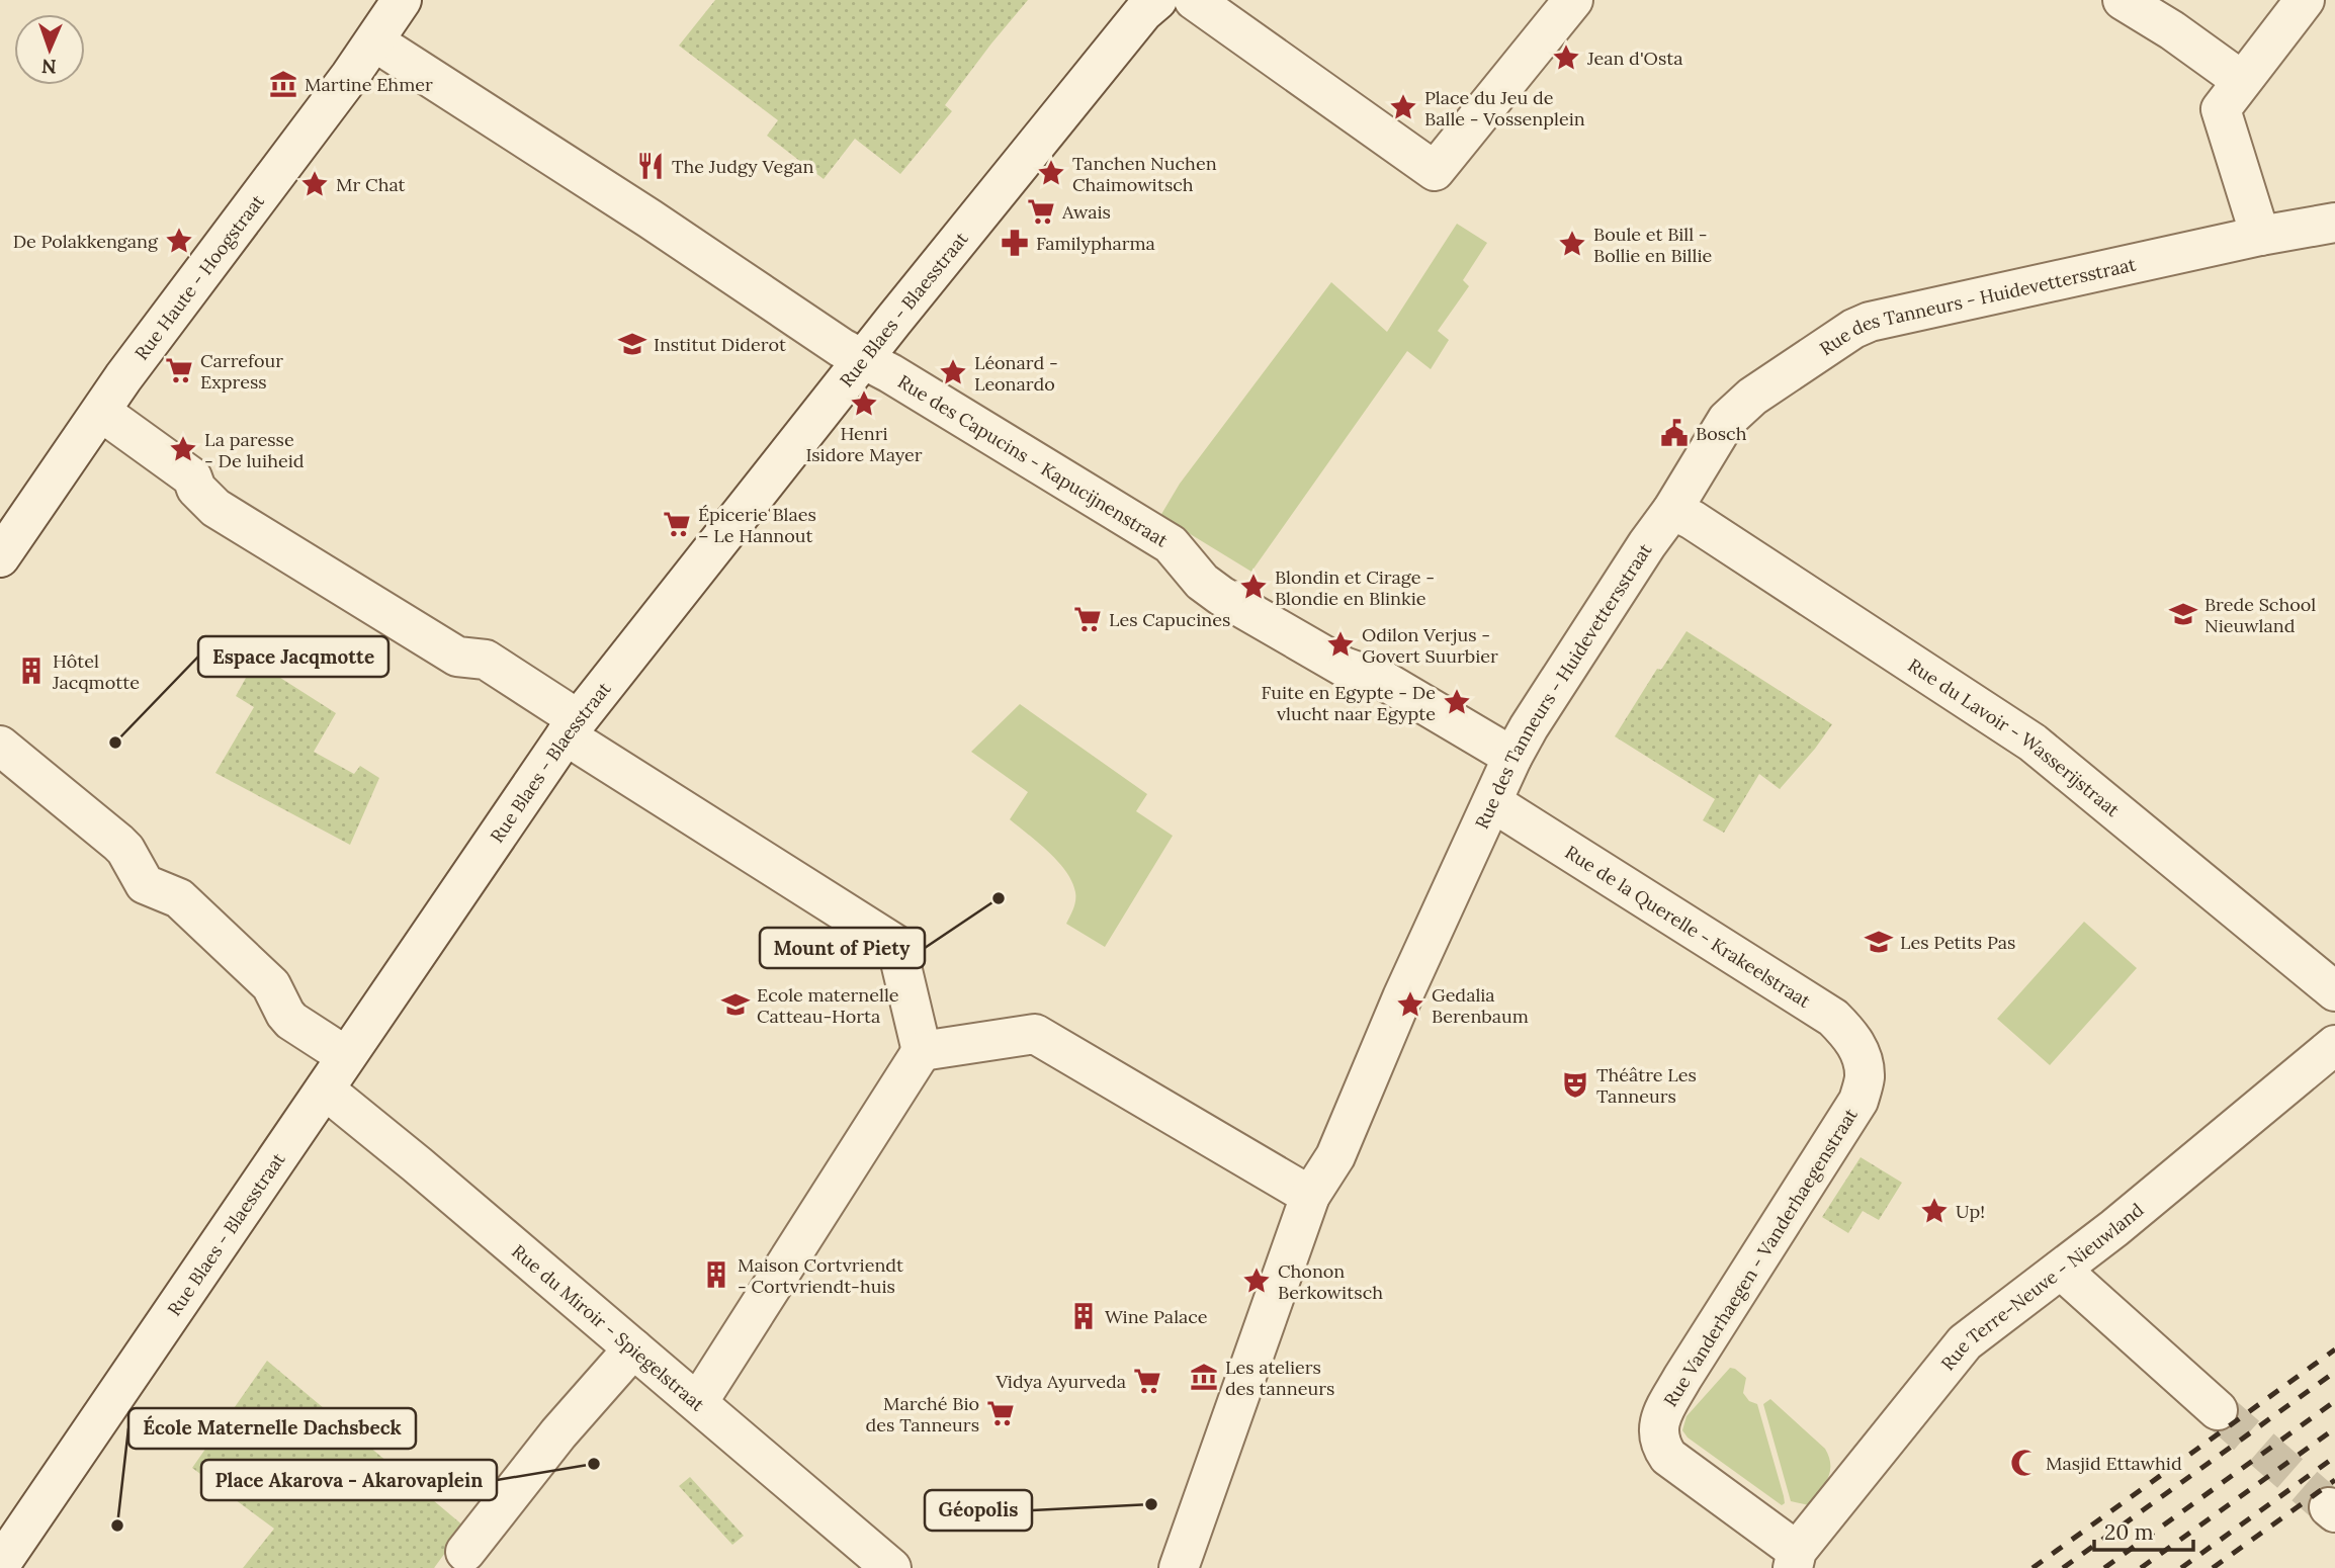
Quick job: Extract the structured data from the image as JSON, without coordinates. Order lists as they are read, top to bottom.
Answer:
{
  "streets": {
    "street": [
      "Rue Haute - Hoogstraat",
      "Rue des Tanneurs - Huidevettersstraat",
      "Rue Blaes - Blaesstraat",
      "Rue des Capucins - Kapucijnenstraat",
      "Rue du Lavoir - Wasserijstraat",
      "Rue de la Querelle - Krakeelstraat",
      "Rue Vanderhaegen - Vanderhaegenstraat",
      "Rue Terre-Neuve - Nieuwland",
      "Rue du Miroir - Spiegelstraat"
    ]
  },
  "crossings": [
    ["Rue Haute - Hoogstraat", "Rue des Capucins - Kapucijnenstraat"],
    ["Rue des Tanneurs - Huidevettersstraat", "Rue des Capucins - Kapucijnenstraat"],
    ["Rue des Tanneurs - Huidevettersstraat", "Rue du Lavoir - Wasserijstraat"],
    ["Rue des Tanneurs - Huidevettersstraat", "Rue de la Querelle - Krakeelstraat"],
    ["Rue Blaes - Blaesstraat", "Rue des Capucins - Kapucijnenstraat"],
    ["Rue Blaes - Blaesstraat", "Rue du Miroir - Spiegelstraat"],
    ["Rue de la Querelle - Krakeelstraat", "Rue Vanderhaegen - Vanderhaegenstraat"],
    ["Rue Vanderhaegen - Vanderhaegenstraat", "Rue Terre-Neuve - Nieuwland"]
  ],
  "places": {
    "place": [
      "Jean d'Osta",
      "Place du Jeu de Balle - Vossenplein",
      "Tanchen Nuchen Chaimowitsch",
      "Mr Chat",
      "De Polakkengang",
      "Boule et Bill - Bollie en Billie",
      "Léonard - Leonardo",
      "Henri Isidore Mayer",
      "La paresse - De luiheid",
      "Blondin et Cirage - Blondie en Blinkie",
      "Odilon Verjus - Govert Suurbier",
      "Fuite en Egypte - De vlucht naar Egypte",
      "Gedalia Berenbaum",
      "Up!",
      "Chonon Berkowitsch"
    ],
    "museum": ["Martine Ehmer", "Les ateliers des tanneurs"],
    "restaurant": ["The Judgy Vegan"],
    "supermarket": [
      "Awais",
      "Carrefour Express",
      "Épicerie Blaes – Le Hannout",
      "Les Capucines",
      "Vidya Ayurveda",
      "Marché Bio des Tanneurs"
    ],
    "pharmacy": ["Familypharma"],
    "school or university": [
      "Institut Diderot",
      "Brede School Nieuwland",
      "Les Petits Pas",
      "Ecole maternelle Catteau-Horta"
    ],
    "public building": ["Bosch"],
    "building": ["Hôtel Jacqmotte", "Maison Cortvriendt - Cortvriendt-huis", "Wine Palace"],
    "other": [
      "Espace Jacqmotte",
      "Mount of Piety",
      "Place Akarova - Akarovaplein",
      "Géopolis",
      "École Maternelle Dachsbeck"
    ],
    "theatre": ["Théâtre Les Tanneurs"],
    "mosque": ["Masjid Ettawhid"]
  },
  "scale_bar": "20 m",
  "north": "bottom"
}
